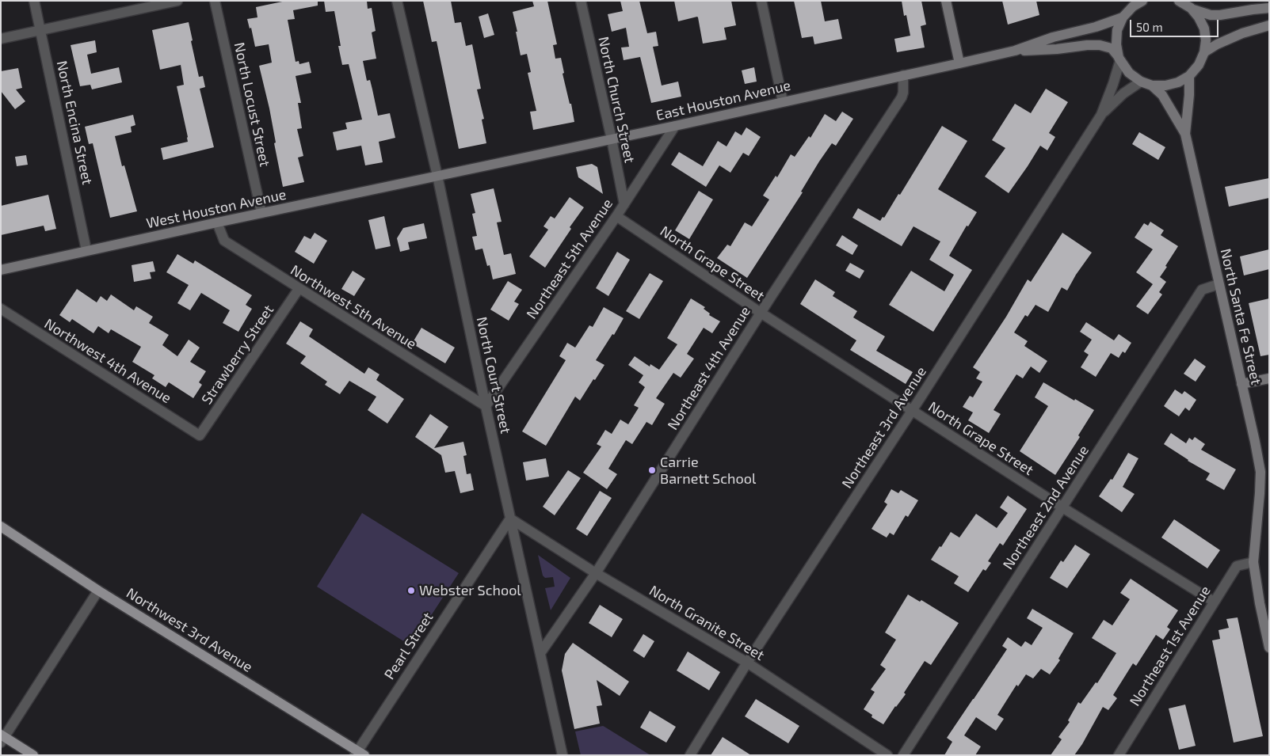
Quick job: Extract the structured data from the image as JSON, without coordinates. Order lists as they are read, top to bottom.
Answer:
{
  "streets": {
    "main road": [
      "East Houston Avenue",
      "West Houston Avenue",
      "North Santa Fe Street",
      "Northwest 3rd Avenue"
    ],
    "street": [
      "North Church Street",
      "North Locust Street",
      "North Encina Street",
      "Northeast 5th Avenue",
      "North Grape Street",
      "Northwest 5th Avenue",
      "Strawberry Street",
      "Northwest 4th Avenue",
      "Northeast 4th Avenue",
      "North Court Street",
      "Northeast 3rd Avenue",
      "Northeast 2nd Avenue",
      "North Granite Street",
      "Pearl Street",
      "Northeast 1st Avenue"
    ]
  },
  "crossings": [
    ["North Church Street", "East Houston Avenue"],
    ["North Church Street", "Northeast 5th Avenue"],
    ["East Houston Avenue", "West Houston Avenue"],
    ["East Houston Avenue", "Northeast 5th Avenue"],
    ["East Houston Avenue", "Northeast 4th Avenue"],
    ["East Houston Avenue", "North Court Street"],
    ["East Houston Avenue", "Northeast 3rd Avenue"],
    ["North Locust Street", "West Houston Avenue"],
    ["North Encina Street", "West Houston Avenue"],
    ["West Houston Avenue", "Northwest 5th Avenue"],
    ["West Houston Avenue", "North Court Street"],
    ["Northeast 5th Avenue", "North Grape Street"],
    ["Northeast 5th Avenue", "Northwest 5th Avenue"],
    ["Northeast 5th Avenue", "North Court Street"],
    ["North Grape Street", "Northeast 4th Avenue"],
    ["North Grape Street", "Northeast 3rd Avenue"],
    ["North Grape Street", "Northeast 2nd Avenue"],
    ["North Grape Street", "Northeast 1st Avenue"],
    ["Northwest 5th Avenue", "Strawberry Street"],
    ["Northwest 5th Avenue", "North Court Street"],
    ["North Santa Fe Street", "Northeast 2nd Avenue"],
    ["North Santa Fe Street", "Northeast 1st Avenue"],
    ["Strawberry Street", "Northwest 4th Avenue"],
    ["Northeast 4th Avenue", "North Court Street"],
    ["Northeast 4th Avenue", "North Granite Street"],
    ["North Court Street", "North Granite Street"],
    ["North Court Street", "Pearl Street"],
    ["Northeast 3rd Avenue", "North Granite Street"],
    ["North Granite Street", "Pearl Street"],
    ["Northwest 3rd Avenue", "Pearl Street"]
  ],
  "places": ["Carrie Barnett School", "Webster School"],
  "scale_bar": "50 m"
}
